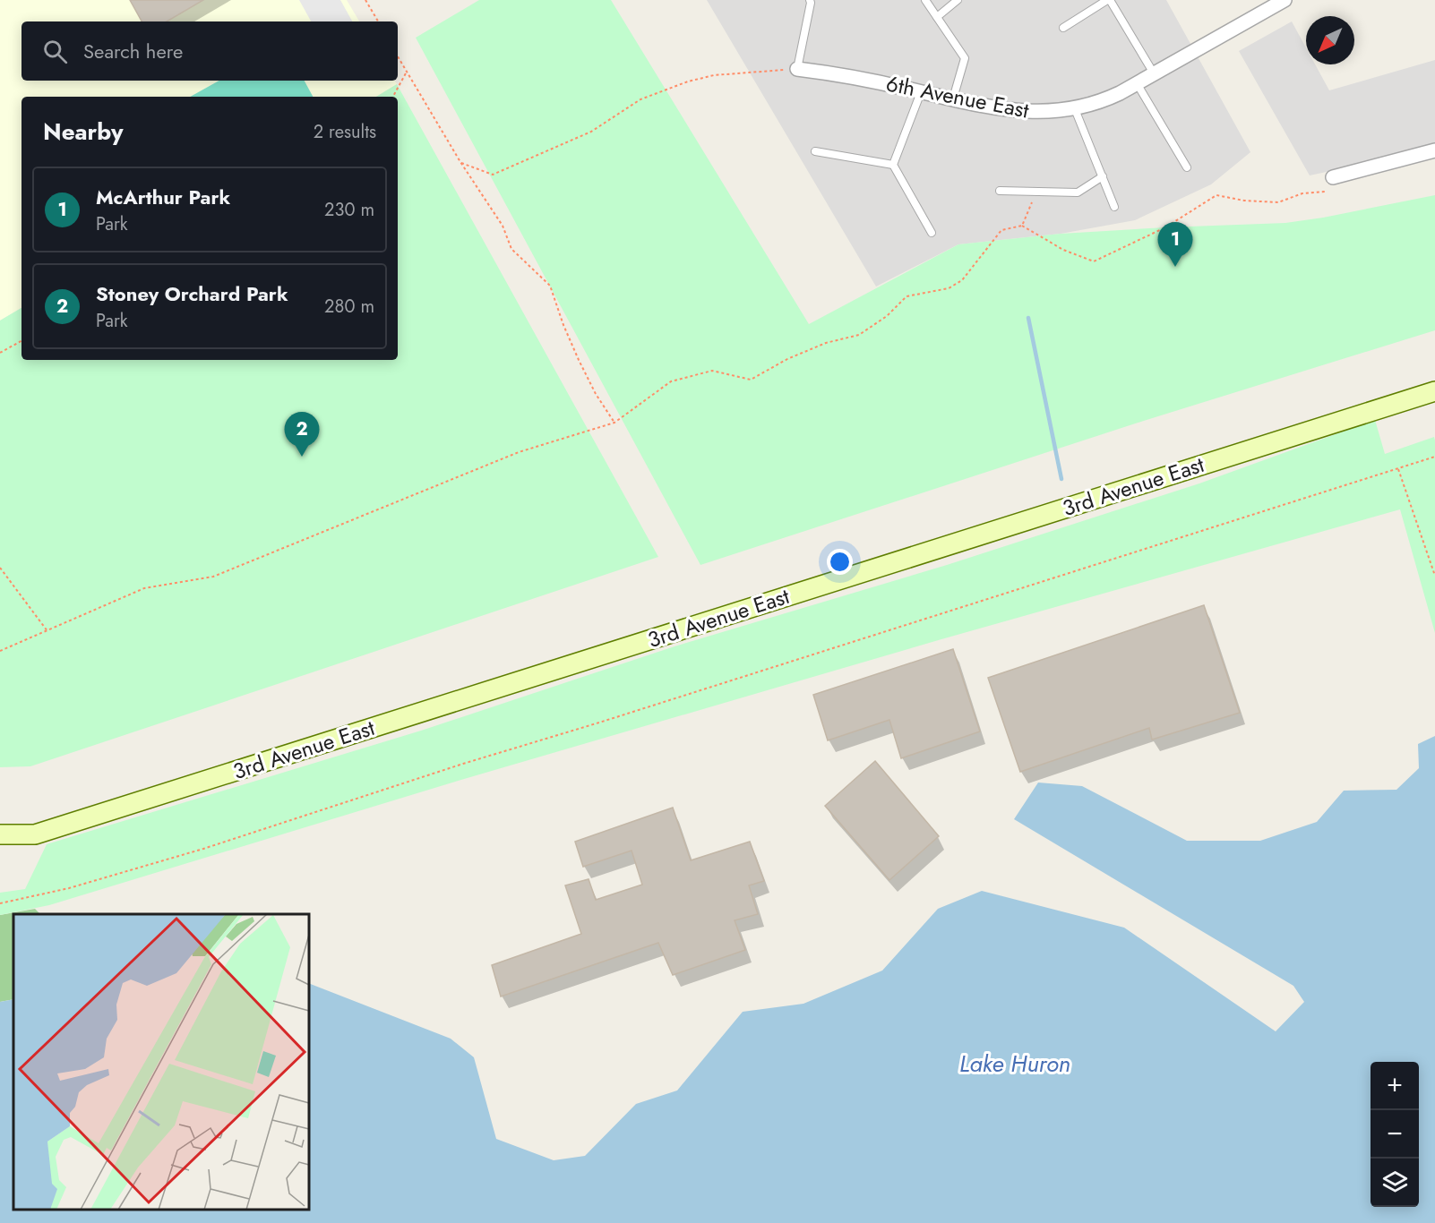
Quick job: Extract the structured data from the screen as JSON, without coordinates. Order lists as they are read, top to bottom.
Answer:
{
  "streets": {
    "main road": ["3rd Avenue East"],
    "street": ["6th Avenue East"]
  },
  "water": ["Lake Huron"],
  "north": "bottom left",
  "page": {
    "search": "Search here",
    "heading": ["Nearby", "2 results"],
    "list": [
      {
        "mark": "1",
        "name": "McArthur Park",
        "note": "Park",
        "value": "230 m"
      },
      {
        "mark": "2",
        "name": "Stoney Orchard Park",
        "note": "Park",
        "value": "280 m"
      }
    ],
    "pins": ["1", "2"],
    "map_buttons": ["+", "−"]
  }
}
